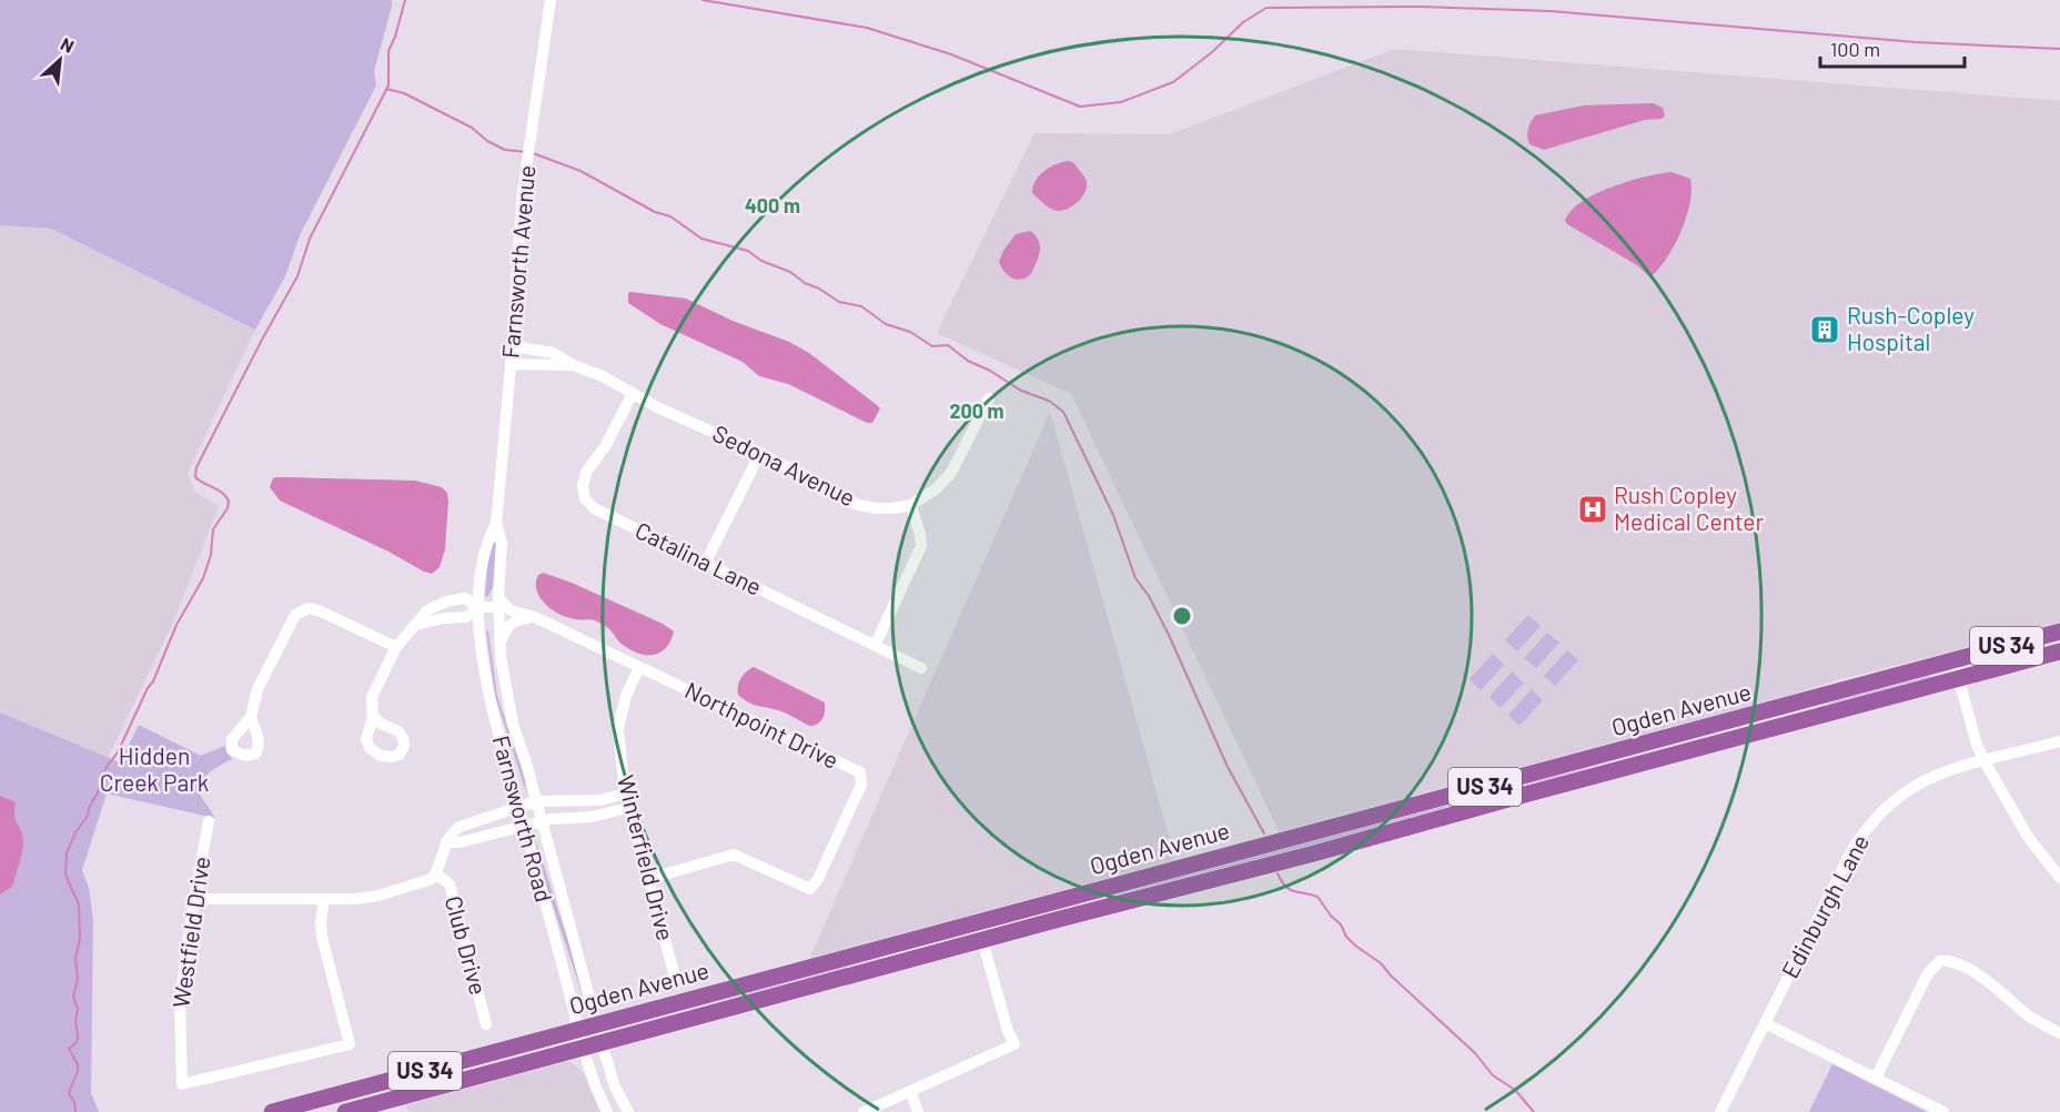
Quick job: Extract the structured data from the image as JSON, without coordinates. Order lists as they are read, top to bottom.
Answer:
{
  "streets": {
    "main road": ["US 34", "Ogden Avenue"],
    "street": [
      "Farnsworth Avenue",
      "Sedona Avenue",
      "Catalina Lane",
      "Northpoint Drive",
      "Farnsworth Road",
      "Winterfield Drive",
      "Edinburgh Lane",
      "Westfield Drive",
      "Club Drive"
    ]
  },
  "crossings": [
    ["Farnsworth Avenue", "Sedona Avenue"],
    ["Farnsworth Avenue", "Northpoint Drive"],
    ["Farnsworth Avenue", "Farnsworth Road"],
    ["Sedona Avenue", "Catalina Lane"],
    ["Ogden Avenue", "Farnsworth Road"],
    ["Northpoint Drive", "Farnsworth Road"],
    ["Northpoint Drive", "Winterfield Drive"]
  ],
  "parks": ["Hidden Creek Park"],
  "places": {
    "building": ["Rush-Copley Hospital"],
    "hospital": ["Rush Copley Medical Center"]
  },
  "scale_bar": "100 m",
  "north": "top right",
  "rings": ["400 m", "200 m"]
}
